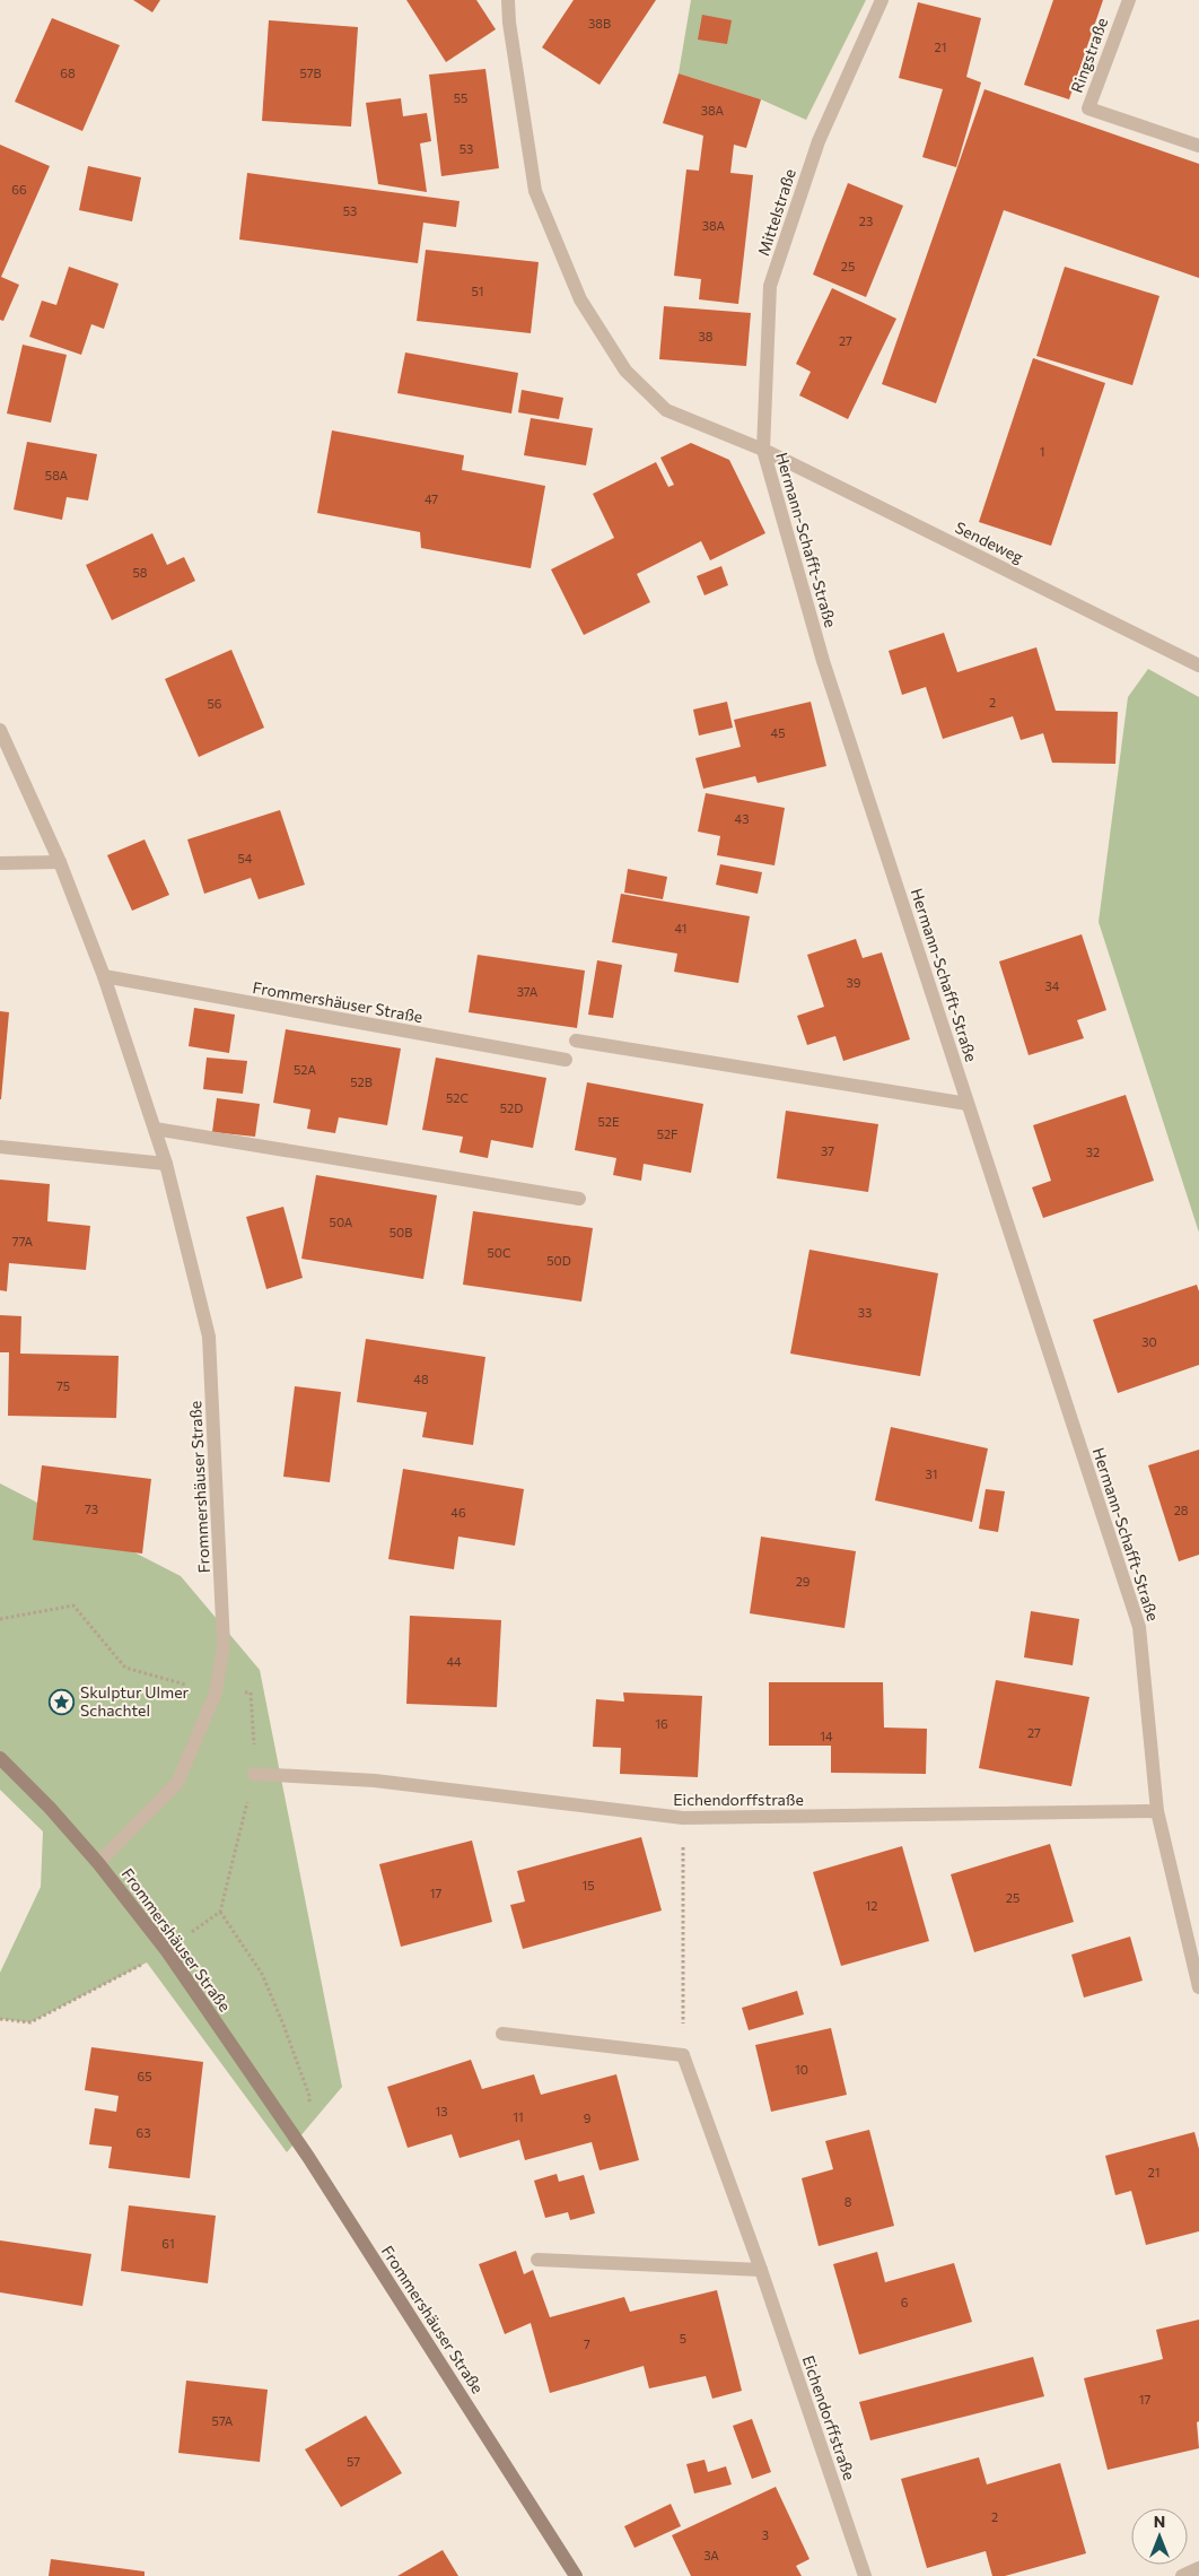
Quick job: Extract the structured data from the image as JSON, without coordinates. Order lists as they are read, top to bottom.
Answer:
{
  "streets": {
    "main road": ["Frommershäuser Straße"],
    "street": [
      "Ringstraße",
      "Mittelstraße",
      "Hermann-Schafft-Straße",
      "Sendeweg",
      "Eichendorffstraße"
    ]
  },
  "crossings": [
    ["Mittelstraße", "Hermann-Schafft-Straße"],
    ["Mittelstraße", "Sendeweg"],
    ["Hermann-Schafft-Straße", "Sendeweg"],
    ["Hermann-Schafft-Straße", "Eichendorffstraße"]
  ],
  "places": {
    "place": ["Skulptur Ulmer Schachtel"]
  },
  "house_numbers": [
    "38B",
    "21",
    "68",
    "57B",
    "55",
    "38A",
    "53",
    "66",
    "53",
    "23",
    "38A",
    "25",
    "51",
    "38",
    "27",
    "1",
    "58A",
    "47",
    "58",
    "2",
    "56",
    "45",
    "43",
    "54",
    "41",
    "39",
    "34",
    "37A",
    "52A",
    "52B",
    "52C",
    "52D",
    "52E",
    "52F",
    "37",
    "32",
    "50A",
    "50B",
    "77A",
    "50C",
    "50D",
    "33",
    "30",
    "48",
    "75",
    "31",
    "73",
    "28",
    "46",
    "29",
    "44",
    "16",
    "27",
    "14",
    "15",
    "17",
    "25",
    "12",
    "10",
    "65",
    "13",
    "11",
    "9",
    "63",
    "21",
    "8",
    "61",
    "6",
    "5",
    "7",
    "17",
    "57A",
    "57",
    "2",
    "3",
    "3A"
  ],
  "north": "top"
}
